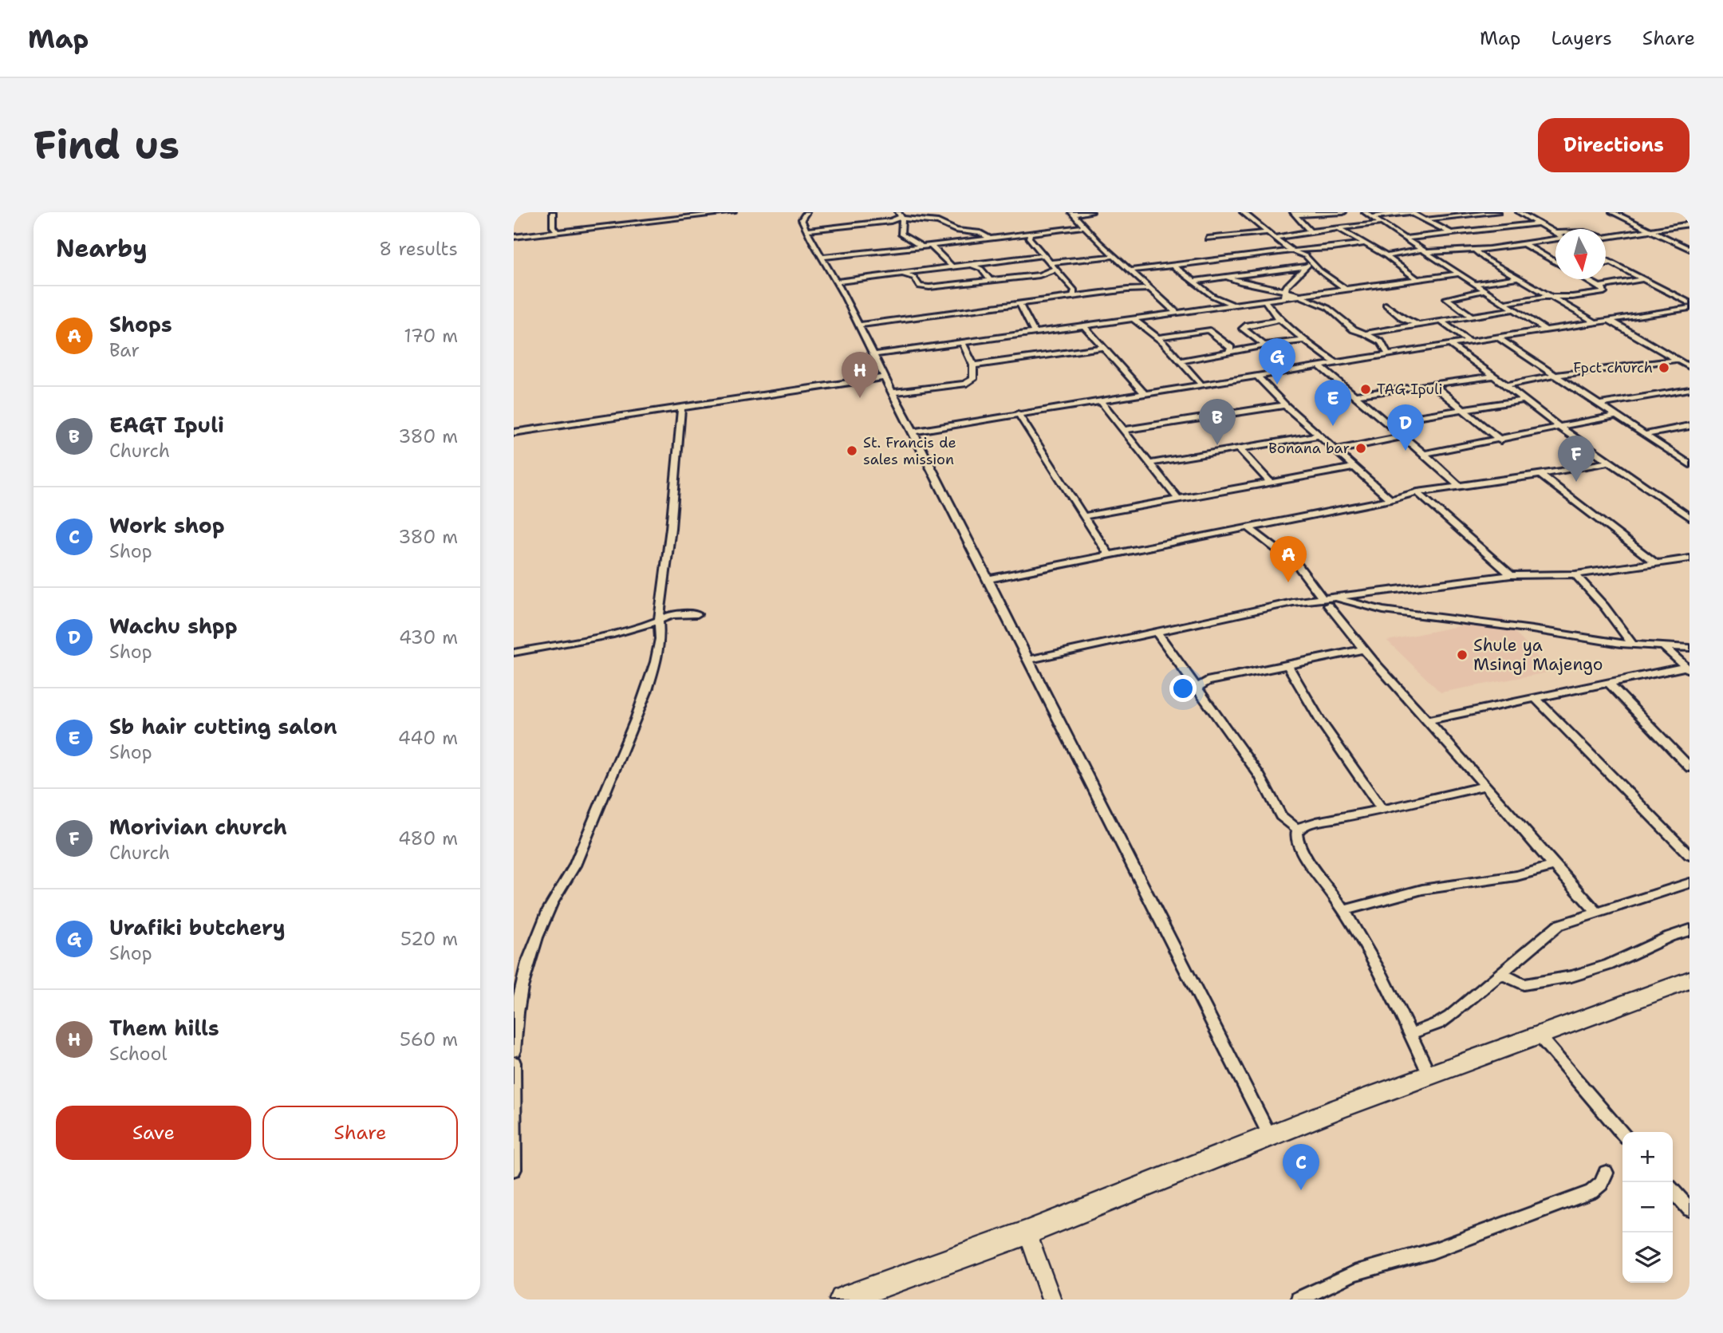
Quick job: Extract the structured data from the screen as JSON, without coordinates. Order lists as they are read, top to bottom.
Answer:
{
  "places": [
    "Fpct church",
    "TAG Ipuli",
    "Bonana bar",
    "St. Francis de sales mission",
    "Shule ya Msingi Majengo"
  ],
  "north": "bottom",
  "page": {
    "header": "Map",
    "nav": ["Map", "Layers", "Share"],
    "buttons": [
      "Directions",
      ["Save", "Share"]
    ],
    "title": "Find us",
    "heading": ["Nearby", "8 results"],
    "list": [
      {
        "mark": "A",
        "name": "Shops",
        "note": "Bar",
        "value": "170 m"
      },
      {
        "mark": "B",
        "name": "EAGT Ipuli",
        "note": "Church",
        "value": "380 m"
      },
      {
        "mark": "C",
        "name": "Work shop",
        "note": "Shop",
        "value": "380 m"
      },
      {
        "mark": "D",
        "name": "Wachu shpp",
        "note": "Shop",
        "value": "430 m"
      },
      {
        "mark": "E",
        "name": "Sb hair cutting salon",
        "note": "Shop",
        "value": "440 m"
      },
      {
        "mark": "F",
        "name": "Morivian church",
        "note": "Church",
        "value": "480 m"
      },
      {
        "mark": "G",
        "name": "Urafiki butchery",
        "note": "Shop",
        "value": "520 m"
      },
      {
        "mark": "H",
        "name": "Them hills",
        "note": "School",
        "value": "560 m"
      }
    ],
    "pins": [
      "G",
      "H",
      "E",
      "B",
      "D",
      "F",
      "A",
      "C"
    ],
    "map_buttons": ["+", "−"]
  }
}
